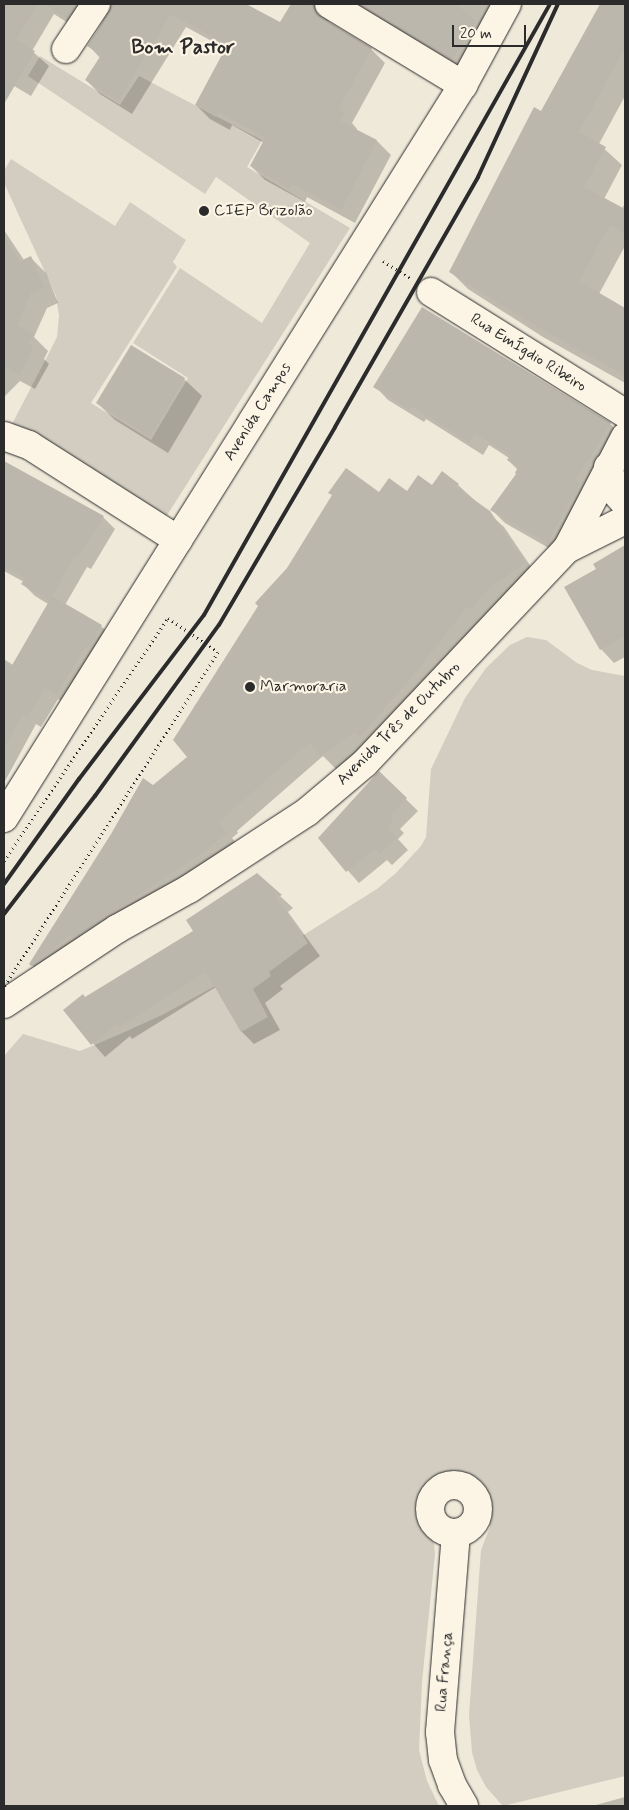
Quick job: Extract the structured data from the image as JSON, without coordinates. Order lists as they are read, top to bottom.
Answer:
{
  "streets": {
    "street": [
      "Rua EmÍgdio Ribeiro",
      "Avenida Campos",
      "Avenida Três de Outubro",
      "Rua França"
    ]
  },
  "districts": ["Bom Pastor"],
  "places": ["CIEP Brizolão", "Marmoraria"],
  "scale_bar": "20 m"
}
